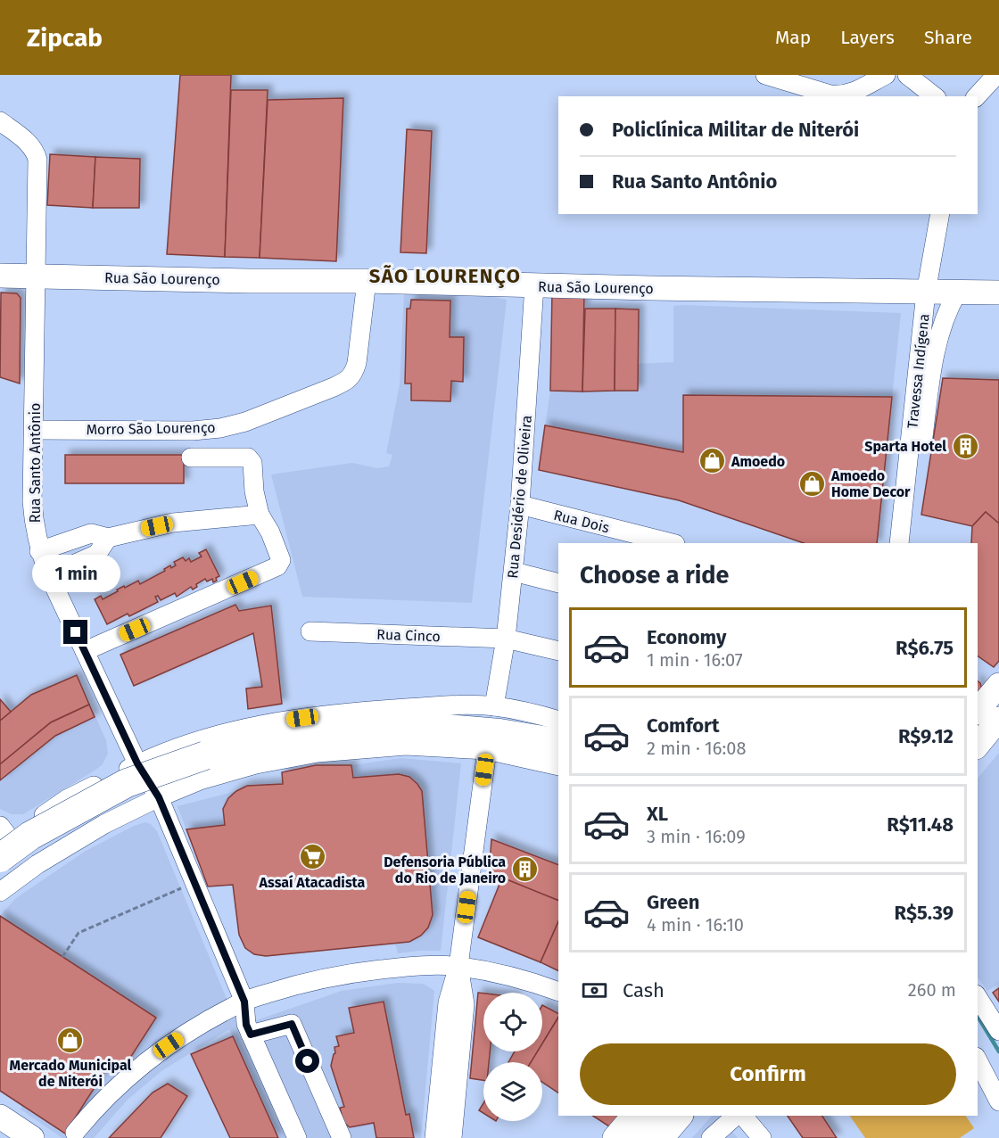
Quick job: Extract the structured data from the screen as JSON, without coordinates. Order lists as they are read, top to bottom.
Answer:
{
  "streets": {
    "main road": ["Rua São Lourenço"],
    "street": [
      "Travessa Indígena",
      "Morro São Lourenço",
      "Rua Santo Antônio",
      "Rua Desidério de Oliveira",
      "Rua Dois",
      "Rua Cinco"
    ]
  },
  "crossings": [
    ["Rua São Lourenço", "Travessa Indígena"],
    ["Rua São Lourenço", "Morro São Lourenço"],
    ["Rua São Lourenço", "Rua Santo Antônio"],
    ["Rua São Lourenço", "Rua Desidério de Oliveira"],
    ["Morro São Lourenço", "Rua Santo Antônio"],
    ["Rua Desidério de Oliveira", "Rua Dois"],
    ["Rua Desidério de Oliveira", "Rua Cinco"]
  ],
  "districts": ["SÃO LOURENÇO"],
  "places": {
    "building": ["Sparta Hotel", "Defensoria Pública do Rio de Janeiro"],
    "shop": ["Amoedo", "Amoedo Home Decor", "Mercado Municipal de Niterói"],
    "supermarket": ["Assaí Atacadista"]
  },
  "page": {
    "header": "Zipcab",
    "nav": ["Map", "Layers", "Share"],
    "banner": ["Policlínica Militar de Niterói", "Rua Santo Antônio"],
    "heading": "Choose a ride",
    "bubble": "1 min",
    "list": [
      {
        "name": "Economy",
        "note": "1 min · 16:07",
        "value": "R$6.75"
      },
      {
        "name": "Comfort",
        "note": "2 min · 16:08",
        "value": "R$9.12"
      },
      {
        "name": "XL",
        "note": "3 min · 16:09",
        "value": "R$11.48"
      },
      {
        "name": "Green",
        "note": "4 min · 16:10",
        "value": "R$5.39"
      }
    ],
    "pay": ["Cash", "260 m"],
    "buttons": "Confirm"
  }
}
